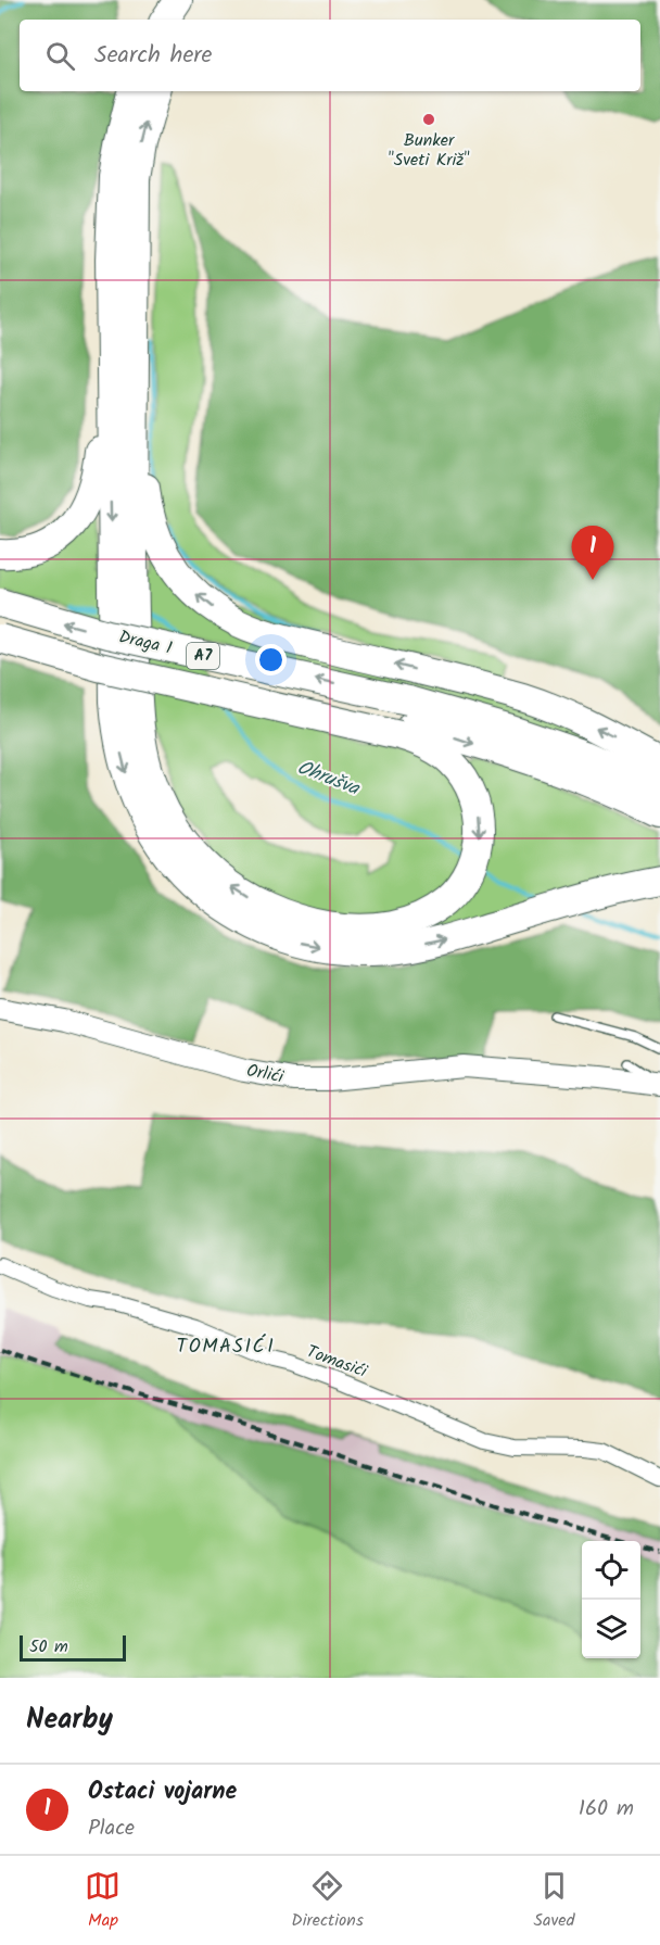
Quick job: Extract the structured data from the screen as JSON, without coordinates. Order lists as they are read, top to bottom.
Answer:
{
  "streets": {
    "highway": ["Draga 1", "A7"],
    "street": ["Orlići", "Tomasići"]
  },
  "crossings": [
    ["Draga 1", "A7"]
  ],
  "districts": ["TOMASIĆI"],
  "water": ["Ohrušva"],
  "places": ["Bunker \"Sveti Križ\""],
  "scale_bar": "50 m",
  "page": {
    "search": "Search here",
    "pins": "1",
    "scale": "50 m",
    "heading": "Nearby",
    "list": [
      {
        "mark": "1",
        "name": "Ostaci vojarne",
        "note": "Place",
        "value": "160 m"
      }
    ],
    "nav": ["Map", "Directions", "Saved"]
  }
}
